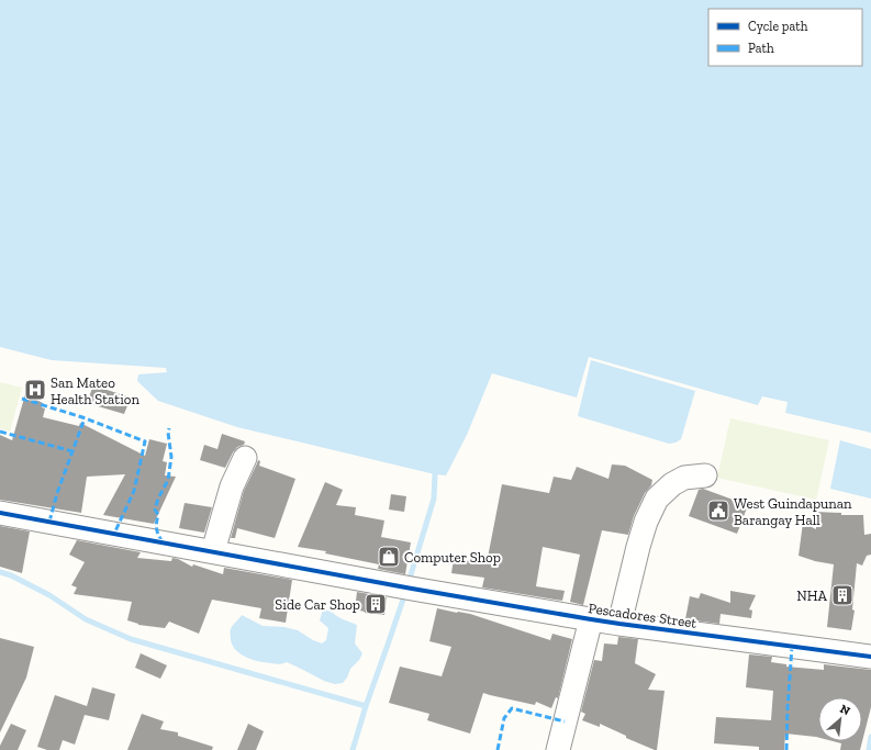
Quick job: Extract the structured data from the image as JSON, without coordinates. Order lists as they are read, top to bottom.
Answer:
{
  "streets": {
    "street": ["Pescadores Street"]
  },
  "places": {
    "hospital": ["San Mateo Health Station"],
    "public building": ["West Guindapunan Barangay Hall"],
    "shop": ["Computer Shop"],
    "building": ["NHA", "Side Car Shop"]
  },
  "legend": ["Cycle path", "Path"],
  "north": "top right"
}
